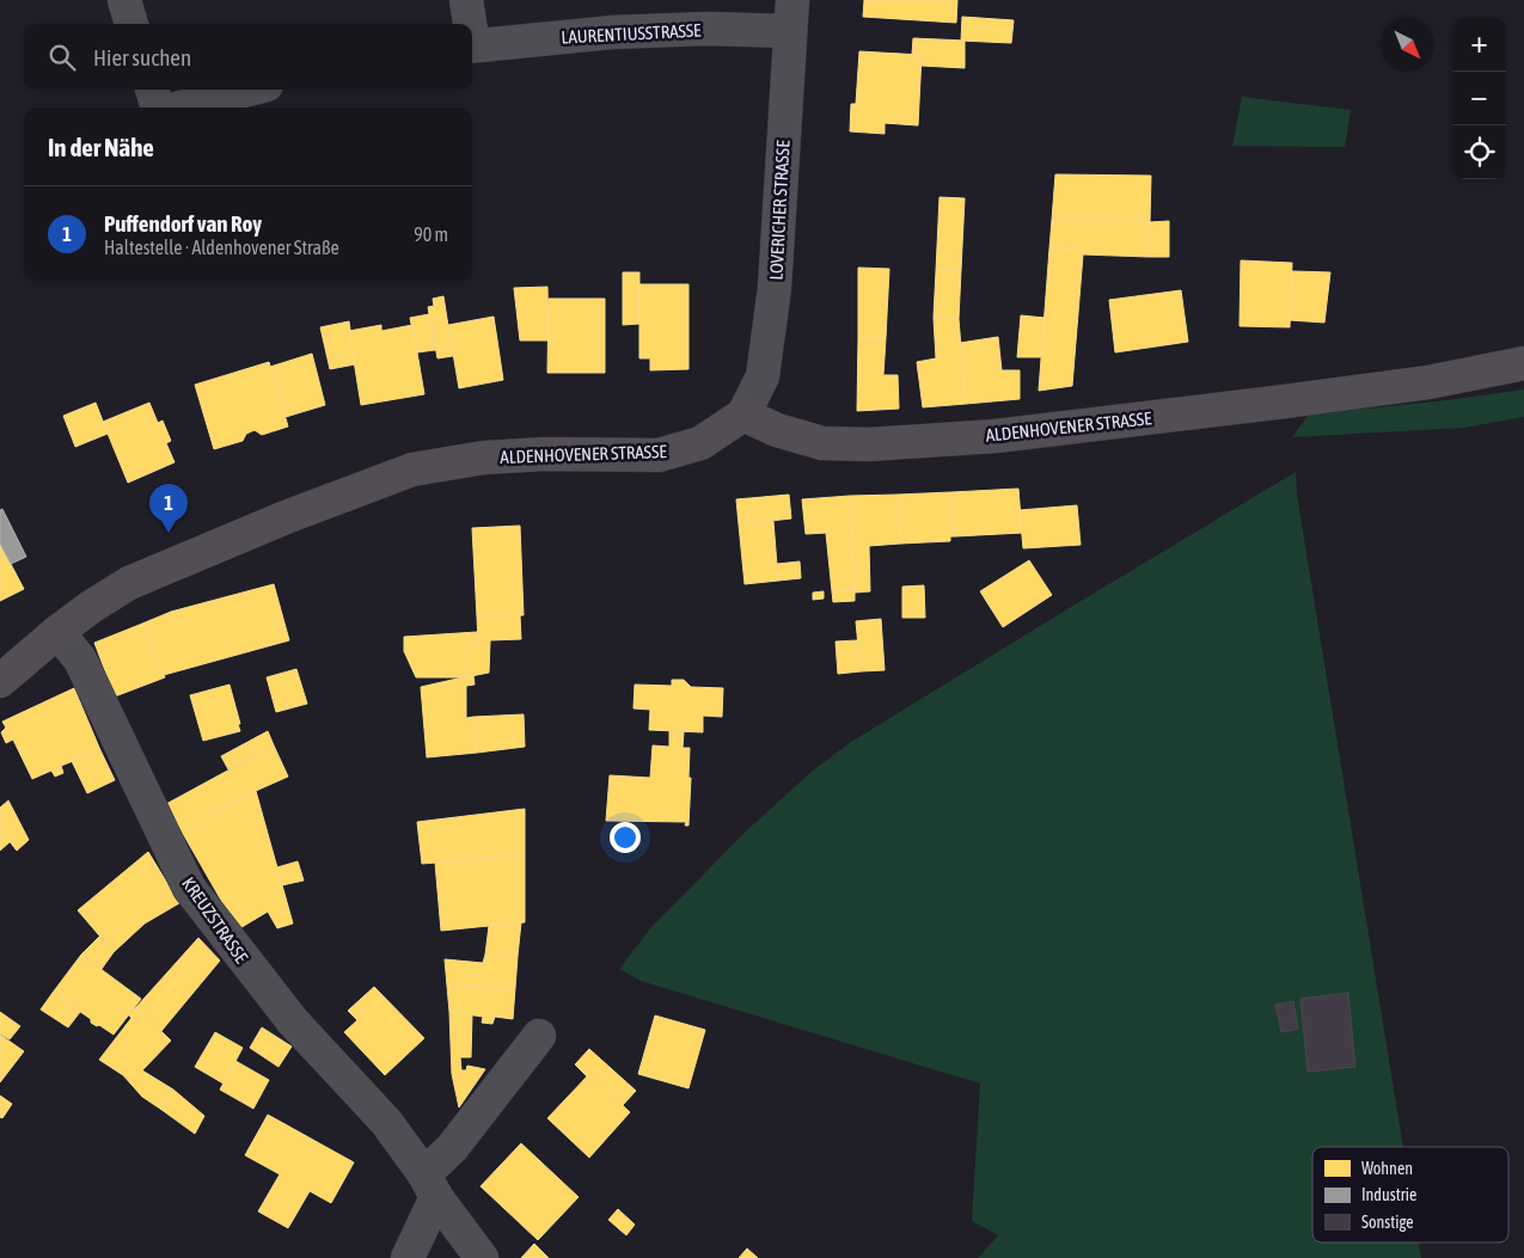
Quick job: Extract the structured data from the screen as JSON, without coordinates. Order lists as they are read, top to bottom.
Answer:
{
  "streets": {
    "street": [
      "LAURENTIUSSTRASSE",
      "LOVERICHER STRASSE",
      "ALDENHOVENER STRASSE",
      "KREUZSTRASSE"
    ]
  },
  "crossings": [
    ["LAURENTIUSSTRASSE", "LOVERICHER STRASSE"],
    ["LOVERICHER STRASSE", "ALDENHOVENER STRASSE"],
    ["ALDENHOVENER STRASSE", "KREUZSTRASSE"]
  ],
  "legend": ["Wohnen", "Industrie", "Sonstige"],
  "north": "bottom right",
  "page": {
    "map_buttons": ["+", "−"],
    "search": "Hier suchen",
    "heading": "In der Nähe",
    "list": [
      {
        "mark": "1",
        "name": "Puffendorf van Roy",
        "note": "Haltestelle · Aldenhovener Straße",
        "value": "90 m"
      }
    ],
    "pins": "1"
  }
}
